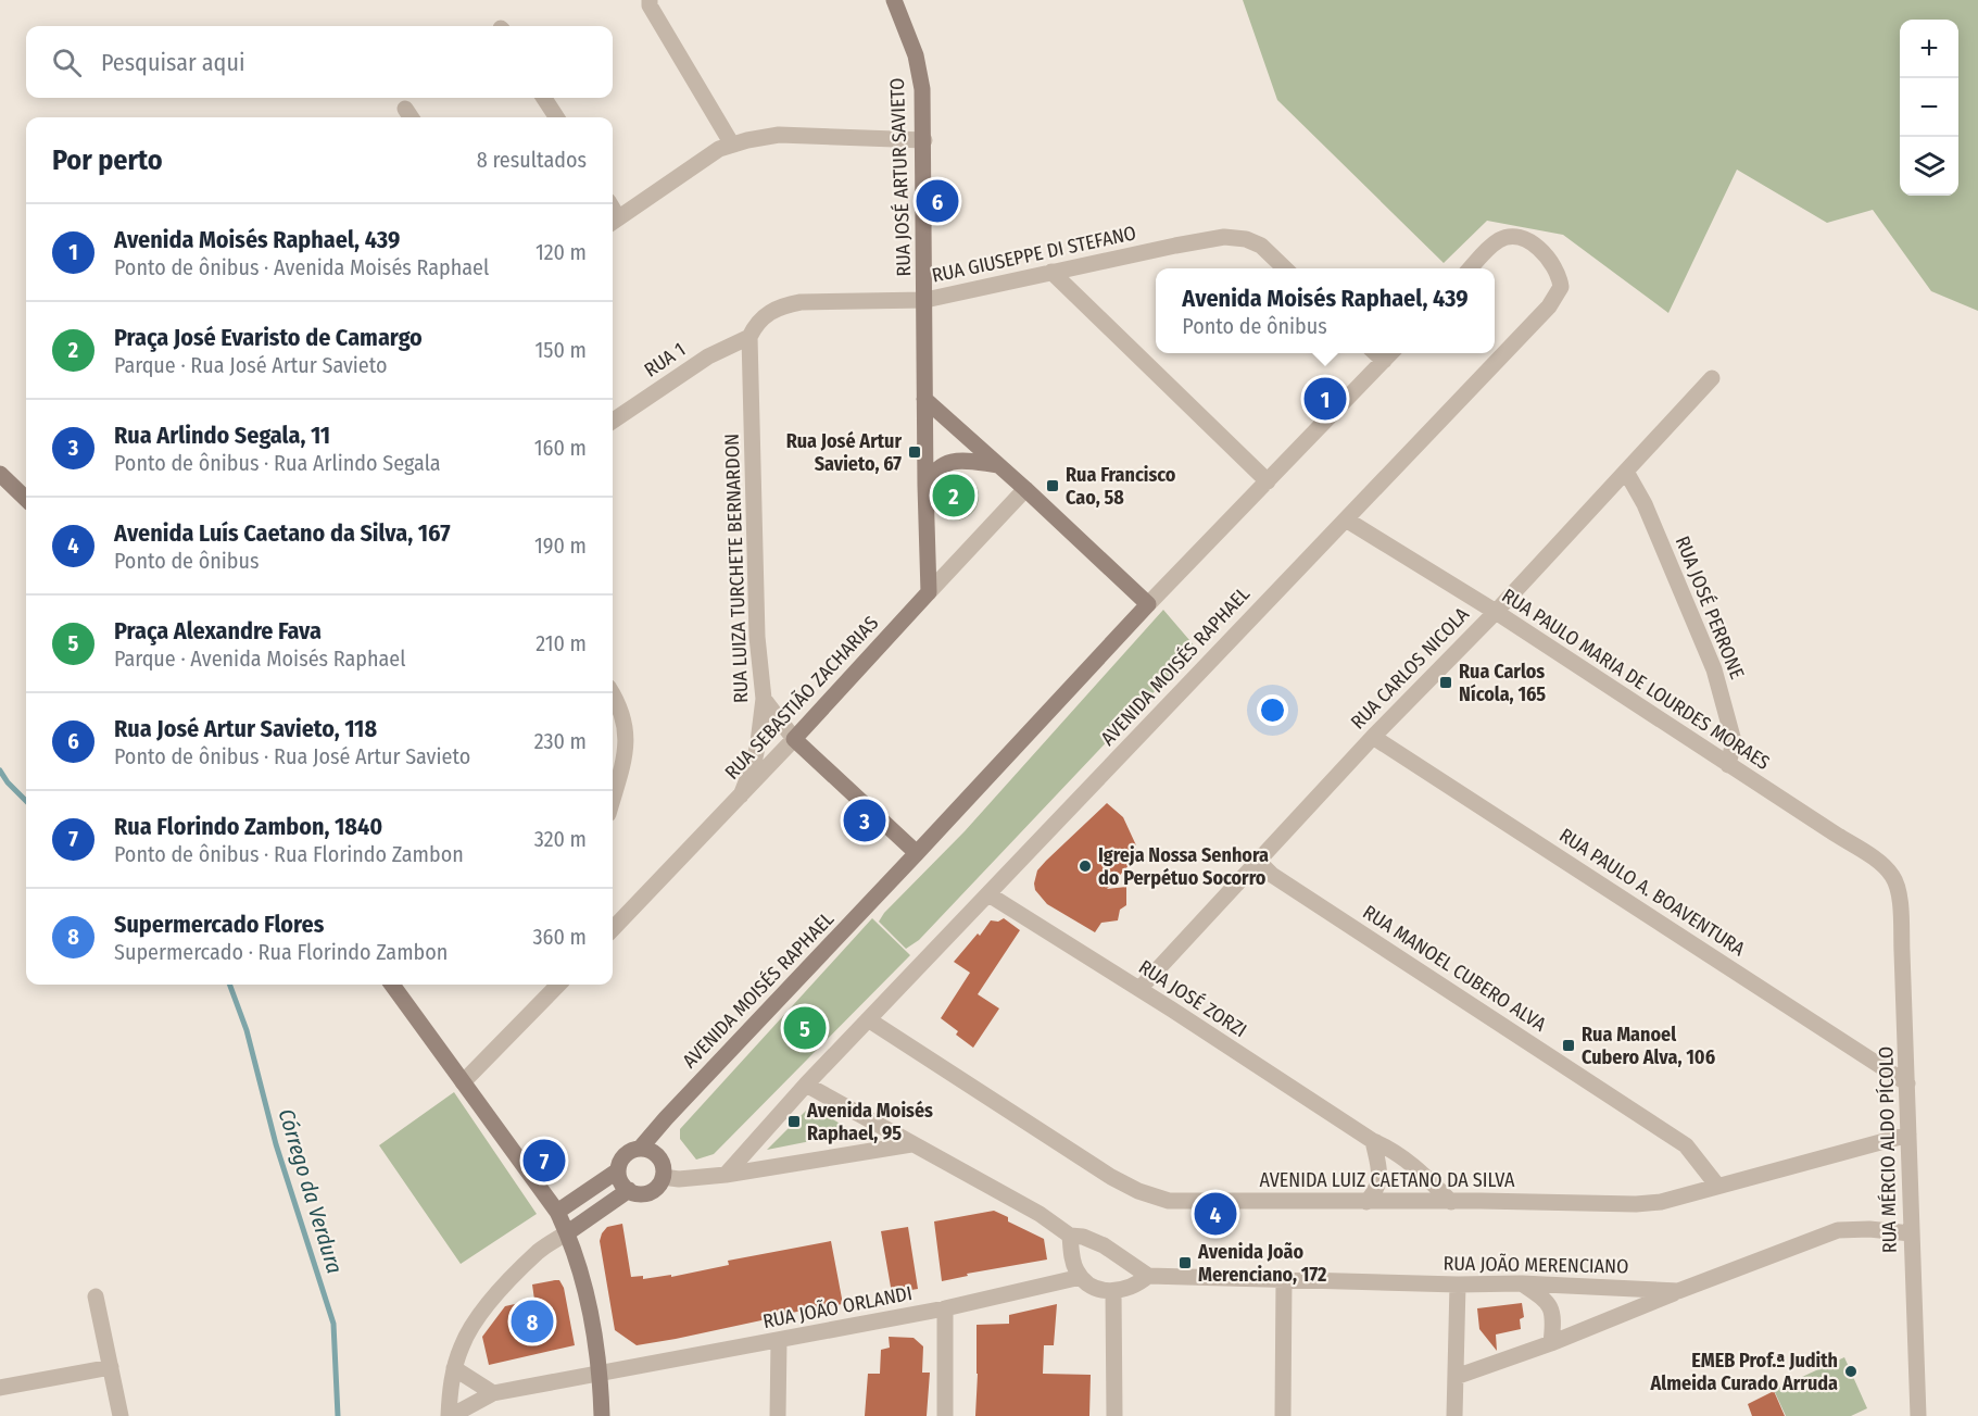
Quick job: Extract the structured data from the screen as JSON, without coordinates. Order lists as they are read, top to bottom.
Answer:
{
  "streets": {
    "street": [
      "RUA JOSÉ ARTUR SAVIETO",
      "RUA GIUSEPPE DI STEFANO",
      "RUA 1",
      "RUA LUIZA TURCHETE BERNARDON",
      "RUA JOSÉ PERRONE",
      "AVENIDA MOISÉS RAPHAEL",
      "RUA CARLOS NICOLA",
      "RUA PAULO MARIA DE LOURDES MORAES",
      "RUA SEBASTIÃO ZACHARIAS",
      "RUA PAULO A. BOAVENTURA",
      "RUA MANOEL CUBERO ALVA",
      "RUA JOSÉ ZORZI",
      "RUA MÉRCIO ALDO PÍCOLO",
      "AVENIDA LUIZ CAETANO DA SILVA",
      "RUA JOÃO MERENCIANO",
      "RUA JOÃO ORLANDI"
    ]
  },
  "crossings": [
    ["RUA JOSÉ ARTUR SAVIETO", "RUA GIUSEPPE DI STEFANO"],
    ["RUA JOSÉ ARTUR SAVIETO", "RUA SEBASTIÃO ZACHARIAS"],
    ["RUA GIUSEPPE DI STEFANO", "RUA 1"],
    ["RUA GIUSEPPE DI STEFANO", "RUA LUIZA TURCHETE BERNARDON"],
    ["RUA 1", "RUA LUIZA TURCHETE BERNARDON"],
    ["RUA LUIZA TURCHETE BERNARDON", "RUA SEBASTIÃO ZACHARIAS"],
    ["RUA JOSÉ PERRONE", "RUA CARLOS NICOLA"],
    ["RUA JOSÉ PERRONE", "RUA PAULO MARIA DE LOURDES MORAES"],
    ["AVENIDA MOISÉS RAPHAEL", "RUA PAULO MARIA DE LOURDES MORAES"],
    ["AVENIDA MOISÉS RAPHAEL", "RUA JOSÉ ZORZI"],
    ["AVENIDA MOISÉS RAPHAEL", "AVENIDA LUIZ CAETANO DA SILVA"],
    ["RUA CARLOS NICOLA", "RUA PAULO MARIA DE LOURDES MORAES"],
    ["RUA CARLOS NICOLA", "RUA PAULO A. BOAVENTURA"],
    ["RUA CARLOS NICOLA", "RUA MANOEL CUBERO ALVA"],
    ["RUA CARLOS NICOLA", "RUA JOSÉ ZORZI"],
    ["RUA PAULO MARIA DE LOURDES MORAES", "RUA MÉRCIO ALDO PÍCOLO"],
    ["RUA PAULO A. BOAVENTURA", "RUA MÉRCIO ALDO PÍCOLO"],
    ["RUA MANOEL CUBERO ALVA", "AVENIDA LUIZ CAETANO DA SILVA"],
    ["RUA JOSÉ ZORZI", "AVENIDA LUIZ CAETANO DA SILVA"],
    ["RUA MÉRCIO ALDO PÍCOLO", "AVENIDA LUIZ CAETANO DA SILVA"],
    ["RUA MÉRCIO ALDO PÍCOLO", "RUA JOÃO MERENCIANO"]
  ],
  "water": ["Córrego da Verdura"],
  "places": {
    "transit": [
      "Rua José Artur Savieto, 67",
      "Rua Francisco Cao, 58",
      "Rua Carlos Nícola, 165",
      "Rua Manoel Cubero Alva, 106",
      "Avenida Moisés Raphael, 95",
      "Avenida João Merenciano, 172"
    ],
    "other": ["Igreja Nossa Senhora do Perpétuo Socorro", "EMEB Prof.ª Judith Almeida Curado Arruda"]
  },
  "page": {
    "map_buttons": ["+", "−"],
    "search": "Pesquisar aqui",
    "heading": ["Por perto", "8 resultados"],
    "pins": [
      "6",
      "1",
      "2",
      "3",
      "5",
      "7",
      "4",
      "8"
    ],
    "list": [
      {
        "mark": "1",
        "name": "Avenida Moisés Raphael, 439",
        "note": "Ponto de ônibus · Avenida Moisés Raphael",
        "value": "120 m"
      },
      {
        "mark": "2",
        "name": "Praça José Evaristo de Camargo",
        "note": "Parque · Rua José Artur Savieto",
        "value": "150 m"
      },
      {
        "mark": "3",
        "name": "Rua Arlindo Segala, 11",
        "note": "Ponto de ônibus · Rua Arlindo Segala",
        "value": "160 m"
      },
      {
        "mark": "4",
        "name": "Avenida Luís Caetano da Silva, 167",
        "note": "Ponto de ônibus",
        "value": "190 m"
      },
      {
        "mark": "5",
        "name": "Praça Alexandre Fava",
        "note": "Parque · Avenida Moisés Raphael",
        "value": "210 m"
      },
      {
        "mark": "6",
        "name": "Rua José Artur Savieto, 118",
        "note": "Ponto de ônibus · Rua José Artur Savieto",
        "value": "230 m"
      },
      {
        "mark": "7",
        "name": "Rua Florindo Zambon, 1840",
        "note": "Ponto de ônibus · Rua Florindo Zambon",
        "value": "320 m"
      },
      {
        "mark": "8",
        "name": "Supermercado Flores",
        "note": "Supermercado · Rua Florindo Zambon",
        "value": "360 m"
      }
    ],
    "popup": ["Avenida Moisés Raphael, 439", "Ponto de ônibus"]
  }
}
